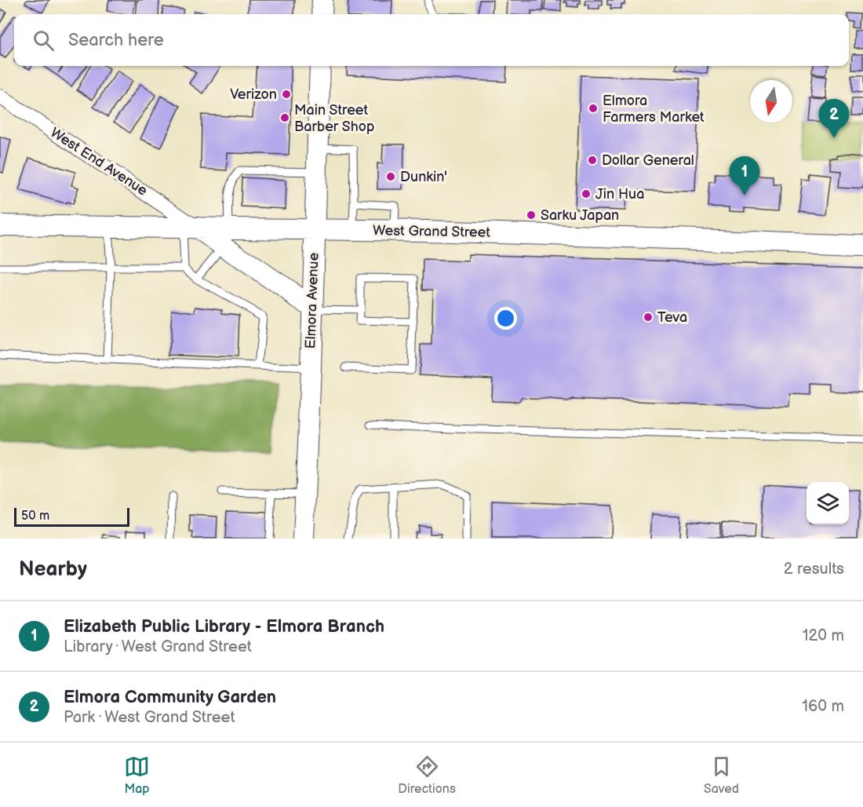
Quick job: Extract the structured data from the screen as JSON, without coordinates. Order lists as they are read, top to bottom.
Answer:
{
  "streets": {
    "street": ["West End Avenue", "West Grand Street", "Elmora Avenue"]
  },
  "crossings": [
    ["West End Avenue", "West Grand Street"],
    ["West Grand Street", "Elmora Avenue"]
  ],
  "places": [
    "Verizon",
    "Elmora Farmers Market",
    "Main Street Barber Shop",
    "Dollar General",
    "Dunkin'",
    "Jin Hua",
    "Sarku Japan",
    "Teva"
  ],
  "scale_bar": "50 m",
  "north": "bottom",
  "page": {
    "search": "Search here",
    "pins": ["2", "1"],
    "scale": "50 m",
    "heading": ["Nearby", "2 results"],
    "list": [
      {
        "mark": "1",
        "name": "Elizabeth Public Library - Elmora Branch",
        "note": "Library · West Grand Street",
        "value": "120 m"
      },
      {
        "mark": "2",
        "name": "Elmora Community Garden",
        "note": "Park · West Grand Street",
        "value": "160 m"
      }
    ],
    "nav": ["Map", "Directions", "Saved"]
  }
}
